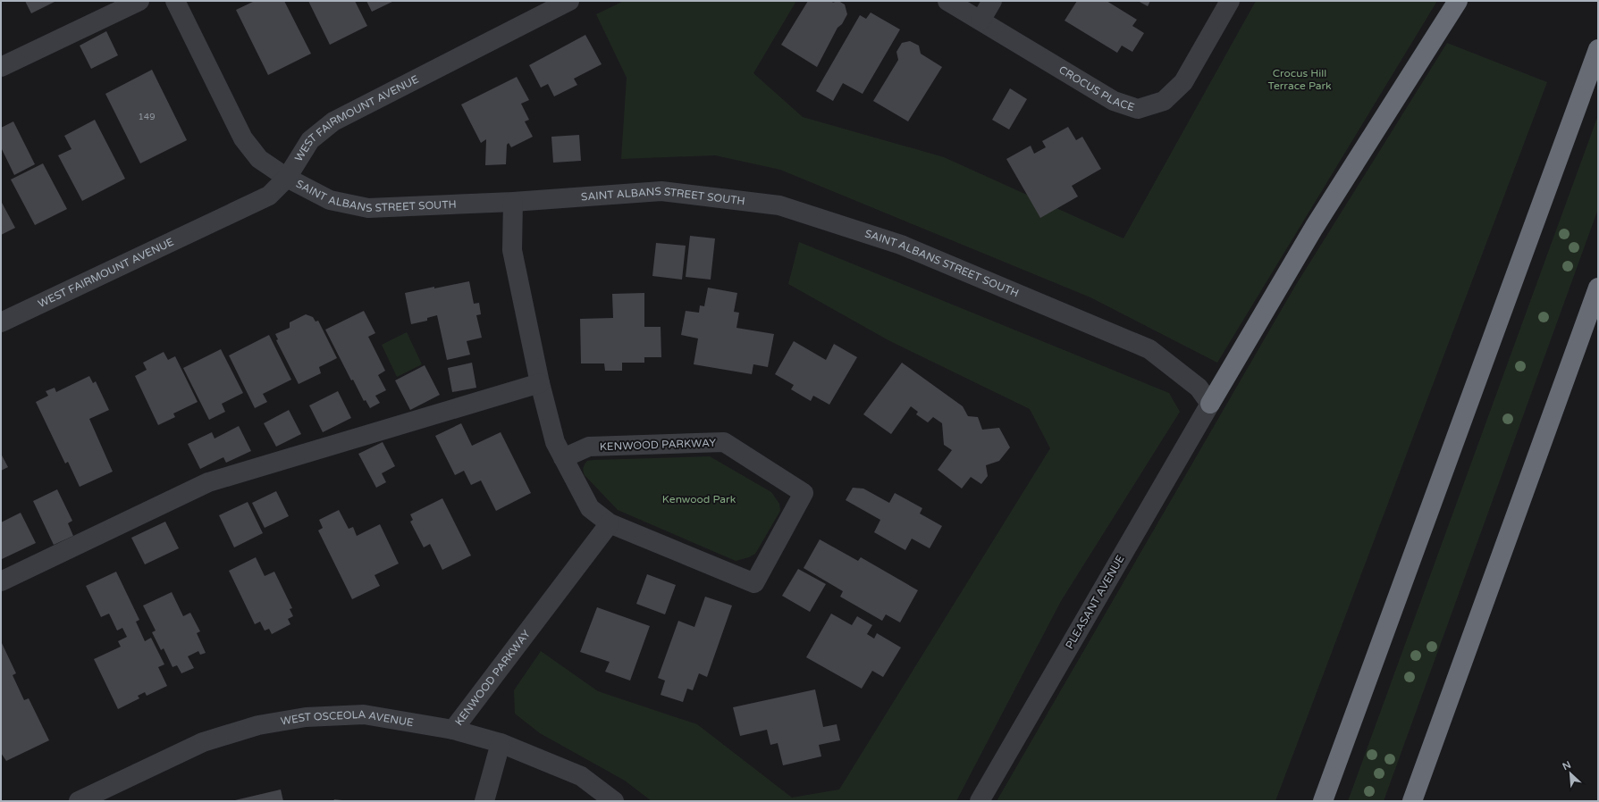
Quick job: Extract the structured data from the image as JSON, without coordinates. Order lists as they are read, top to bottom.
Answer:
{
  "streets": {
    "street": [
      "CROCUS PLACE",
      "WEST FAIRMOUNT AVENUE",
      "SAINT ALBANS STREET SOUTH",
      "KENWOOD PARKWAY",
      "PLEASANT AVENUE",
      "WEST OSCEOLA AVENUE"
    ]
  },
  "crossings": [
    ["WEST FAIRMOUNT AVENUE", "SAINT ALBANS STREET SOUTH"],
    ["SAINT ALBANS STREET SOUTH", "KENWOOD PARKWAY"],
    ["SAINT ALBANS STREET SOUTH", "PLEASANT AVENUE"],
    ["KENWOOD PARKWAY", "WEST OSCEOLA AVENUE"]
  ],
  "parks": ["Crocus Hill Terrace Park", "Kenwood Park"],
  "house_numbers": ["149"],
  "north": "top left"
}
